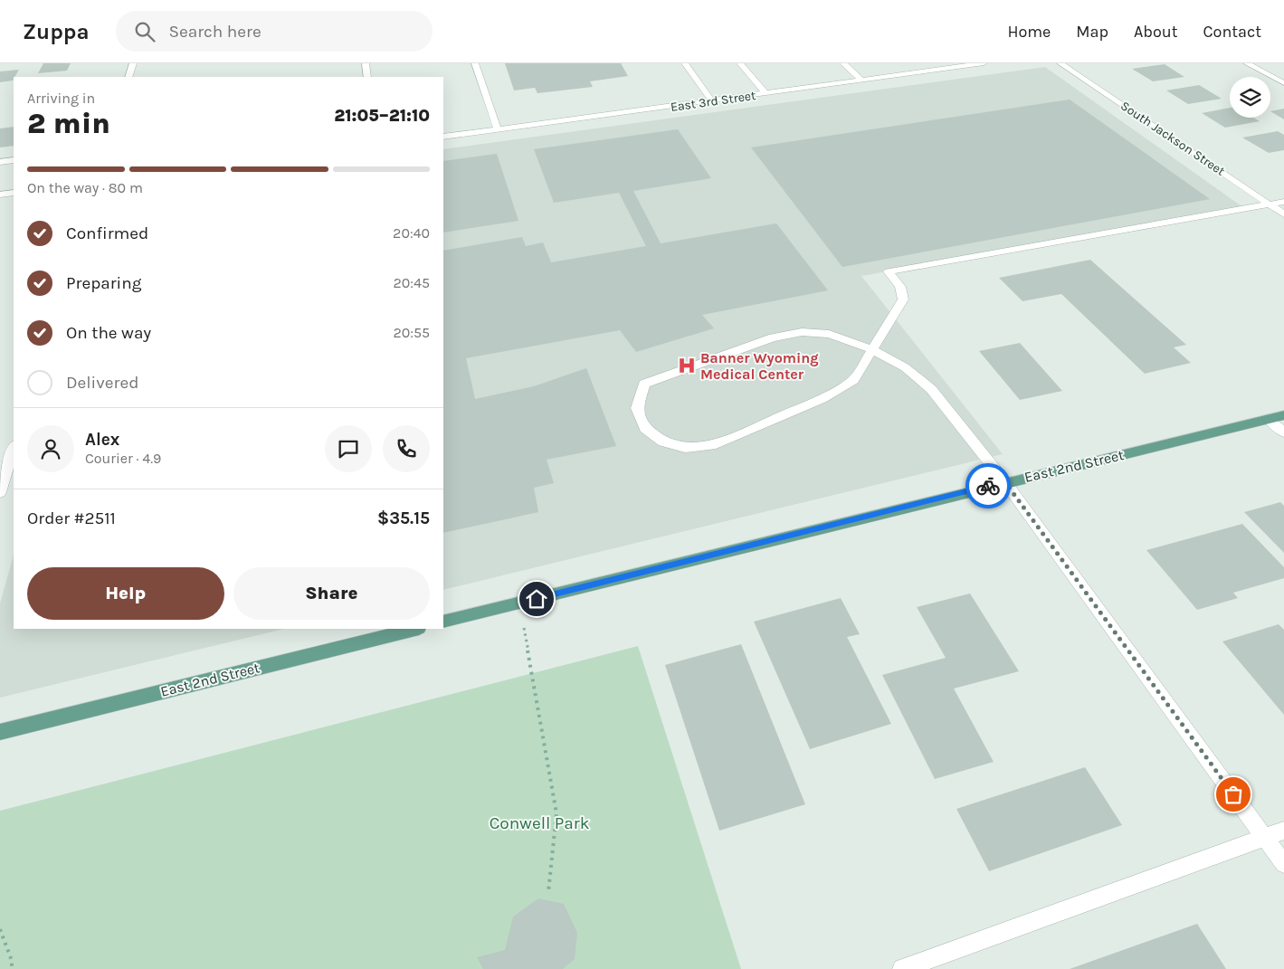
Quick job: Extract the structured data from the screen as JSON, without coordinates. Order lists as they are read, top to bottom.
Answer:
{
  "streets": {
    "main road": ["East 2nd Street"],
    "street": ["East 3rd Street", "South Jackson Street"]
  },
  "parks": ["Conwell Park"],
  "places": {
    "hospital": ["Banner Wyoming Medical Center"]
  },
  "page": {
    "header": "Zuppa",
    "search": "Search here",
    "nav": [
      "Home",
      "Map",
      "About",
      "Contact"
    ],
    "heading": ["2 min", "Arriving in", "21:05–21:10"],
    "panel": [
      "Alex",
      "Courier · 4.9",
      "Order #2511",
      "$35.15"
    ],
    "bar": "On the way · 80 m",
    "list": [
      ["Confirmed", "20:40"],
      ["Preparing", "20:45"],
      ["On the way", "20:55"],
      "Delivered"
    ],
    "buttons": ["Help", "Share"]
  }
}
